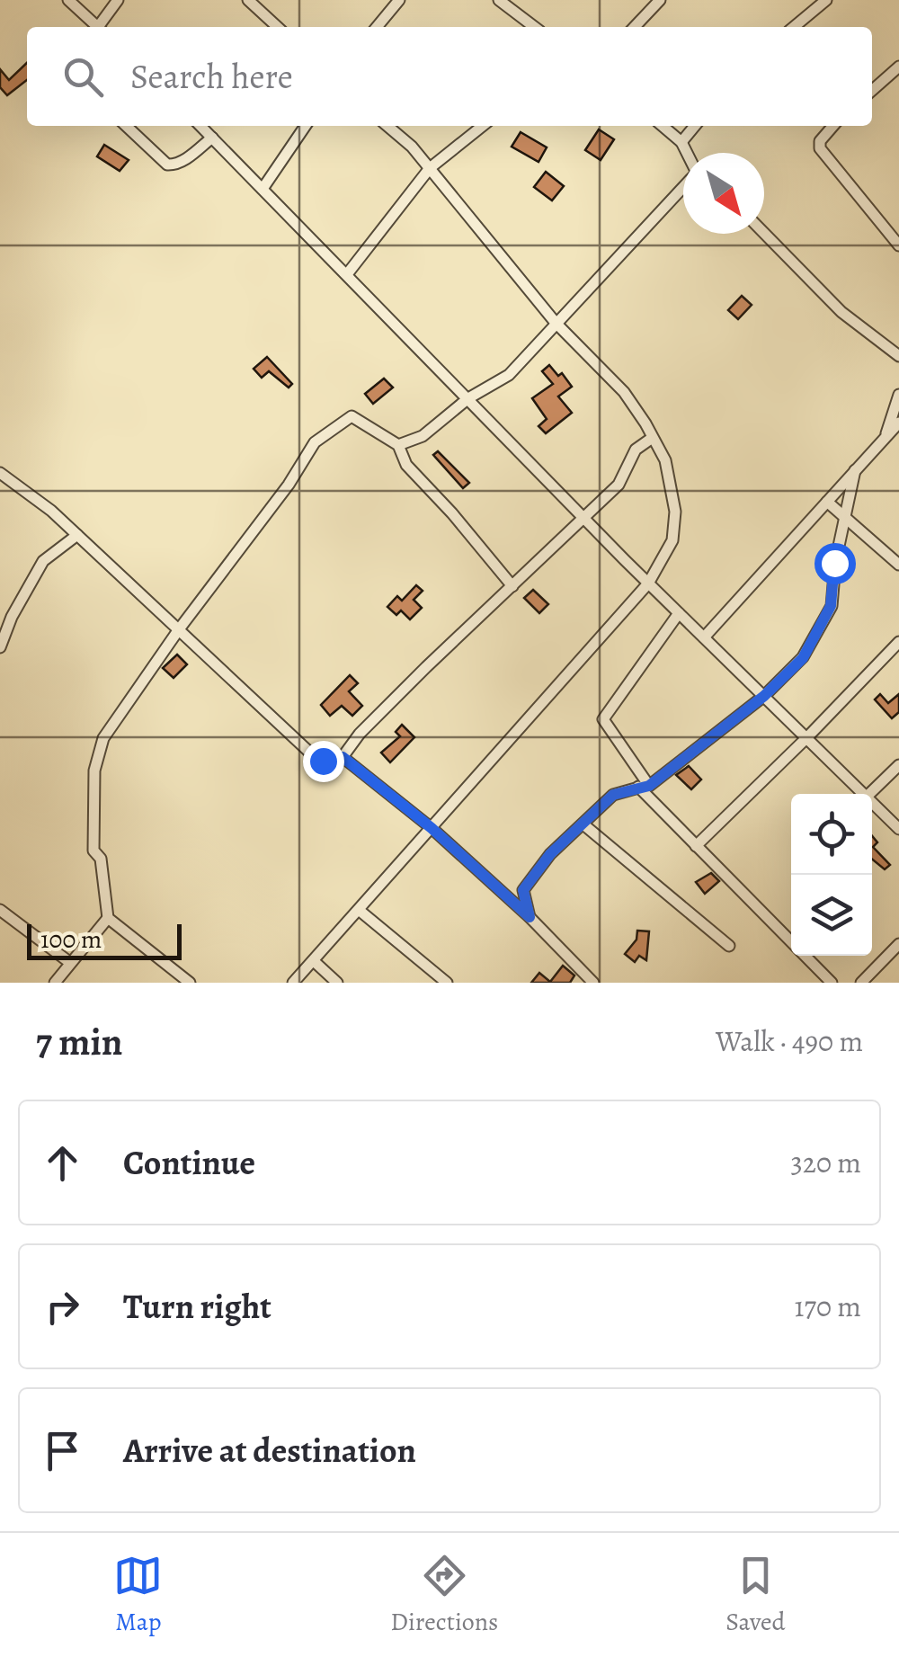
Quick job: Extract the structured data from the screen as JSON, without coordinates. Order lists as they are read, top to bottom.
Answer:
{
  "scale_bar": "100 m",
  "north": "bottom right",
  "page": {
    "search": "Search here",
    "scale": "100 m",
    "heading": ["7 min", "Walk · 490 m"],
    "list": [
      ["Continue", "320 m"],
      ["Turn right", "170 m"],
      "Arrive at destination"
    ],
    "nav": ["Map", "Directions", "Saved"]
  }
}
